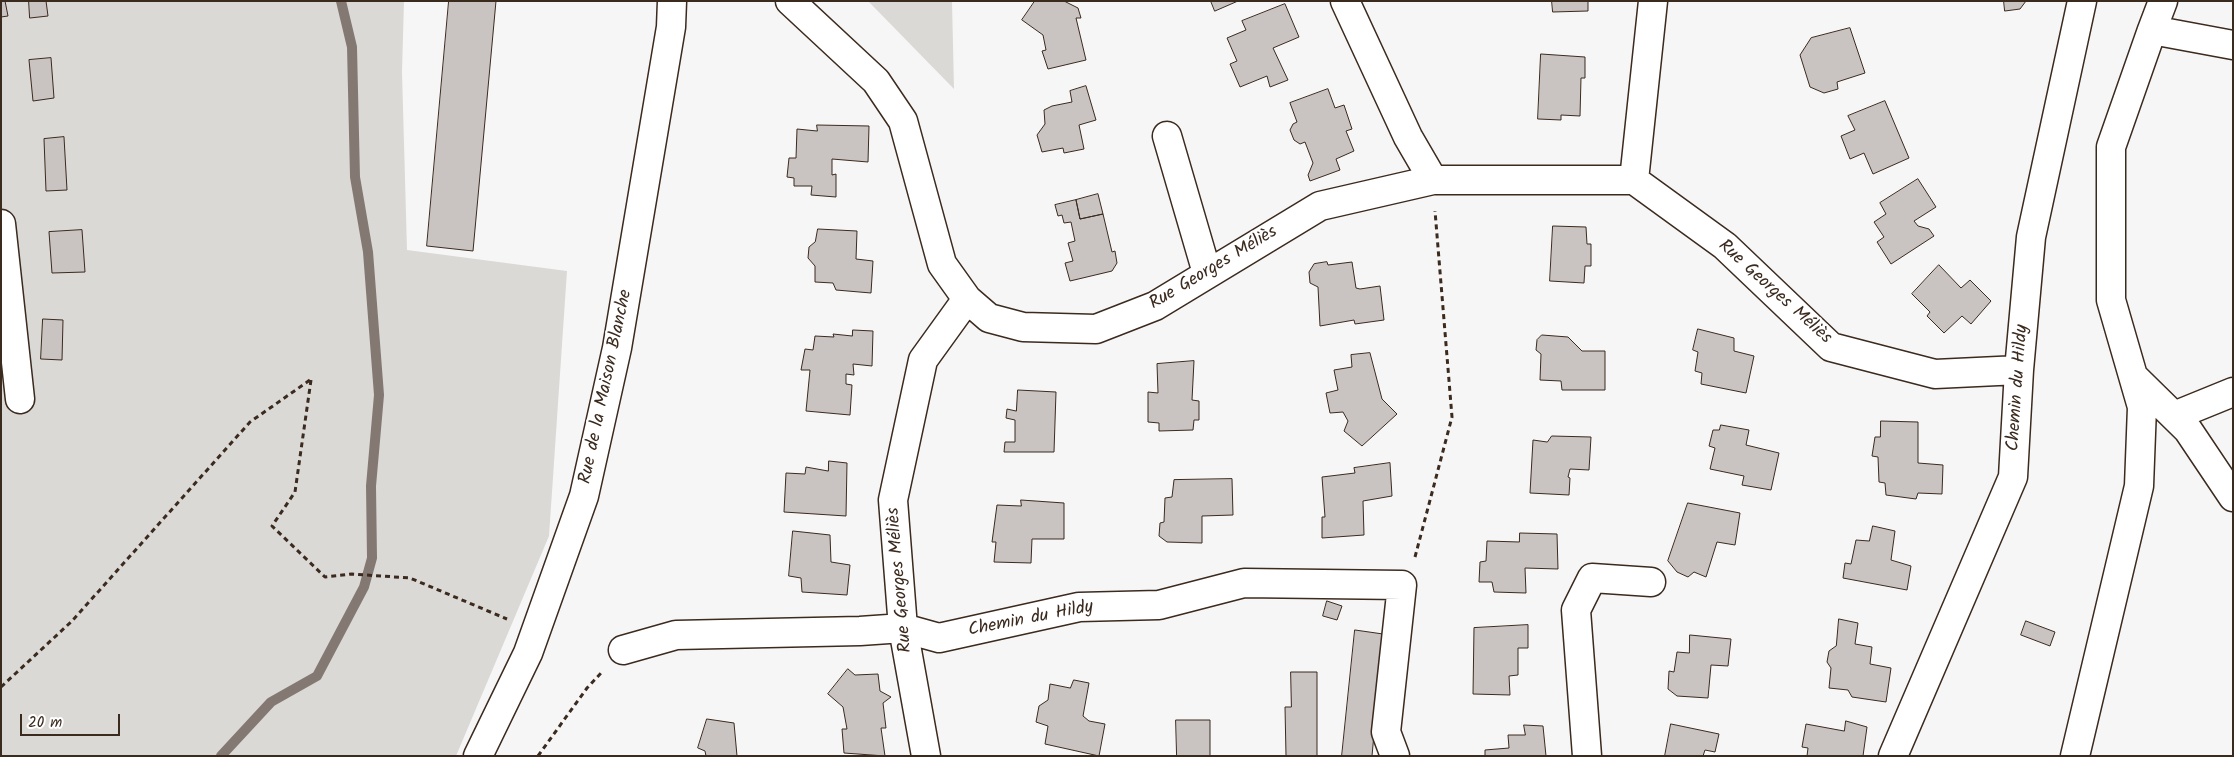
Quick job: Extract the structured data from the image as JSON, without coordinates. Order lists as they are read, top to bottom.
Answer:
{
  "streets": {
    "street": ["Rue Georges Méliès", "Rue de la Maison Blanche", "Chemin du Hildy"]
  },
  "crossings": [
    ["Rue Georges Méliès", "Chemin du Hildy"]
  ],
  "scale_bar": "20 m"
}
